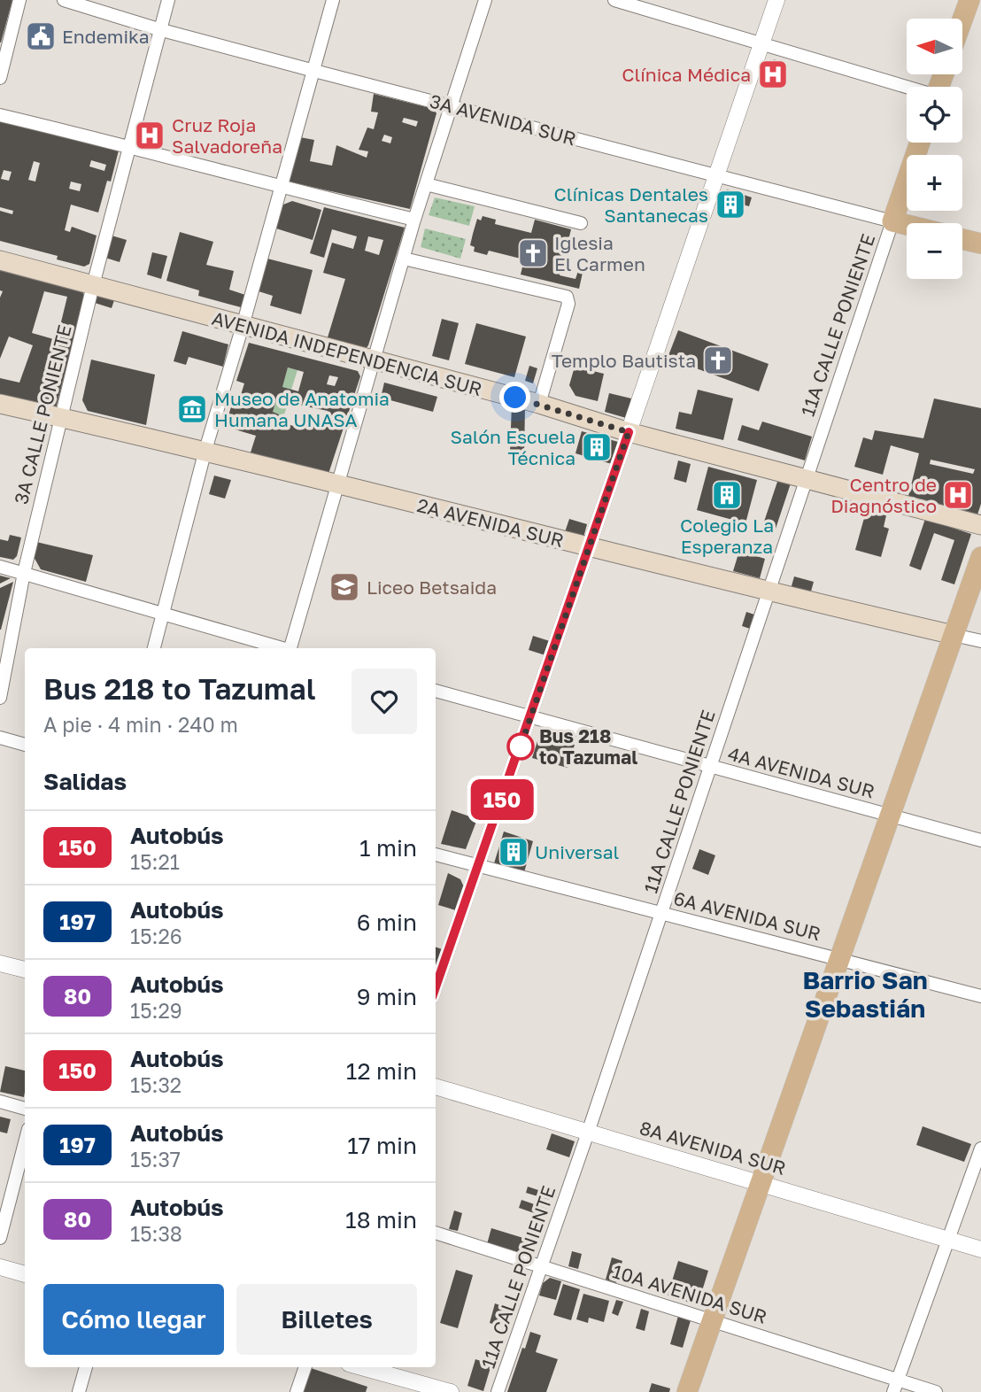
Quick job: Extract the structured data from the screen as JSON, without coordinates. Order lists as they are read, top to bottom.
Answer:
{
  "streets": {
    "main road": ["3A AVENIDA SUR", "AVENIDA INDEPENDENCIA SUR", "2A AVENIDA SUR"],
    "street": [
      "11A CALLE PONIENTE",
      "3A CALLE PONIENTE",
      "4A AVENIDA SUR",
      "6A AVENIDA SUR",
      "8A AVENIDA SUR",
      "10A AVENIDA SUR"
    ]
  },
  "crossings": [
    ["3A AVENIDA SUR", "11A CALLE PONIENTE"],
    ["3A AVENIDA SUR", "3A CALLE PONIENTE"],
    ["11A CALLE PONIENTE", "AVENIDA INDEPENDENCIA SUR"],
    ["11A CALLE PONIENTE", "2A AVENIDA SUR"],
    ["11A CALLE PONIENTE", "4A AVENIDA SUR"],
    ["11A CALLE PONIENTE", "6A AVENIDA SUR"],
    ["11A CALLE PONIENTE", "8A AVENIDA SUR"],
    ["11A CALLE PONIENTE", "10A AVENIDA SUR"],
    ["AVENIDA INDEPENDENCIA SUR", "3A CALLE PONIENTE"],
    ["3A CALLE PONIENTE", "2A AVENIDA SUR"]
  ],
  "districts": ["Barrio San Sebastián"],
  "places": {
    "public building": ["Endemika"],
    "hospital": ["Clínica Médica", "Cruz Roja Salvadoreña", "Centro de Diagnóstico"],
    "building": [
      "Clínicas Dentales Santanecas",
      "Salón Escuela Técnica",
      "Colegio La Esperanza",
      "Universal"
    ],
    "church": ["Iglesia El Carmen", "Templo Bautista"],
    "museum": ["Museo de Anatomia Humana UNASA"],
    "school or university": ["Liceo Betsaida"],
    "other": ["Bus 218 to Tazumal"]
  },
  "lines": ["bus line 150"],
  "north": "left",
  "page": {
    "on_map": "150",
    "map_buttons": ["+", "−"],
    "heading": [
      ["Bus 218 to Tazumal", "A pie · 4 min · 240 m"],
      "Salidas"
    ],
    "list": [
      {
        "mark": "150",
        "name": "Autobús",
        "note": "15:21",
        "value": "1 min"
      },
      {
        "mark": "197",
        "name": "Autobús",
        "note": "15:26",
        "value": "6 min"
      },
      {
        "mark": "80",
        "name": "Autobús",
        "note": "15:29",
        "value": "9 min"
      },
      {
        "mark": "150",
        "name": "Autobús",
        "note": "15:32",
        "value": "12 min"
      },
      {
        "mark": "197",
        "name": "Autobús",
        "note": "15:37",
        "value": "17 min"
      },
      {
        "mark": "80",
        "name": "Autobús",
        "note": "15:38",
        "value": "18 min"
      }
    ],
    "buttons": ["Cómo llegar", "Billetes"]
  }
}
